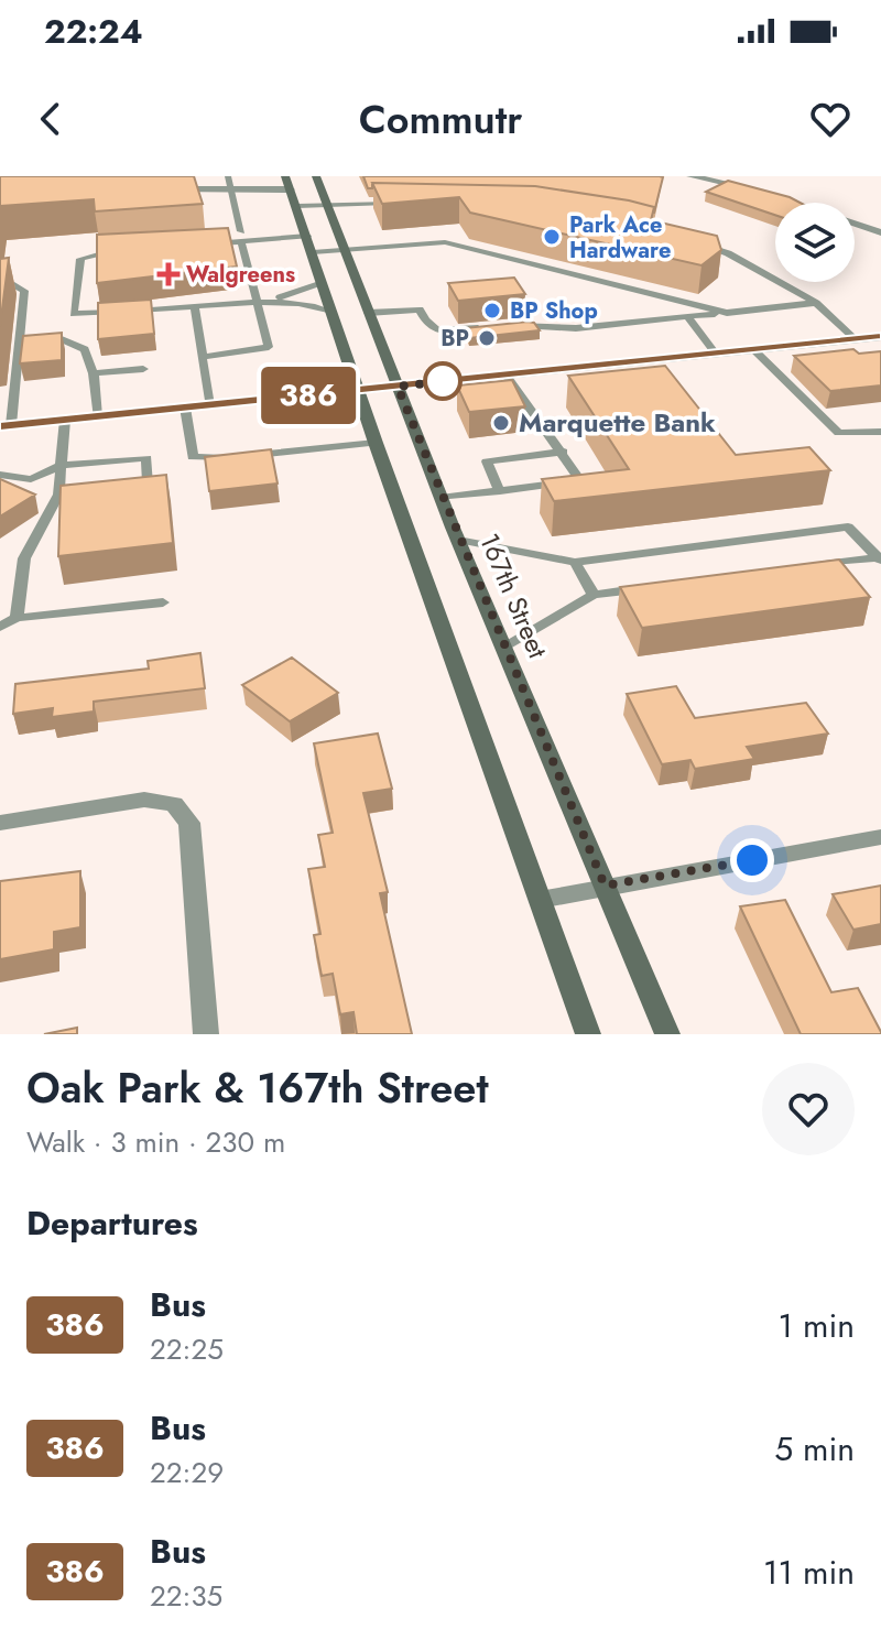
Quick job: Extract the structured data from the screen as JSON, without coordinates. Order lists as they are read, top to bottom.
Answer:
{
  "streets": {
    "main road": ["167th Street"]
  },
  "places": {
    "other": [
      "Park Ace Hardware",
      "BP Shop",
      "BP",
      "Marquette Bank"
    ],
    "health": ["Walgreens"]
  },
  "lines": ["bus line 386"],
  "page": {
    "status": "22:24",
    "header": "Commutr",
    "on_map": "386",
    "heading": [
      ["Oak Park & 167th Street", "Walk · 3 min · 230 m"],
      "Departures"
    ],
    "list": [
      {
        "mark": "386",
        "name": "Bus",
        "note": "22:25",
        "value": "1 min"
      },
      {
        "mark": "386",
        "name": "Bus",
        "note": "22:29",
        "value": "5 min"
      },
      {
        "mark": "386",
        "name": "Bus",
        "note": "22:35",
        "value": "11 min"
      }
    ]
  }
}
